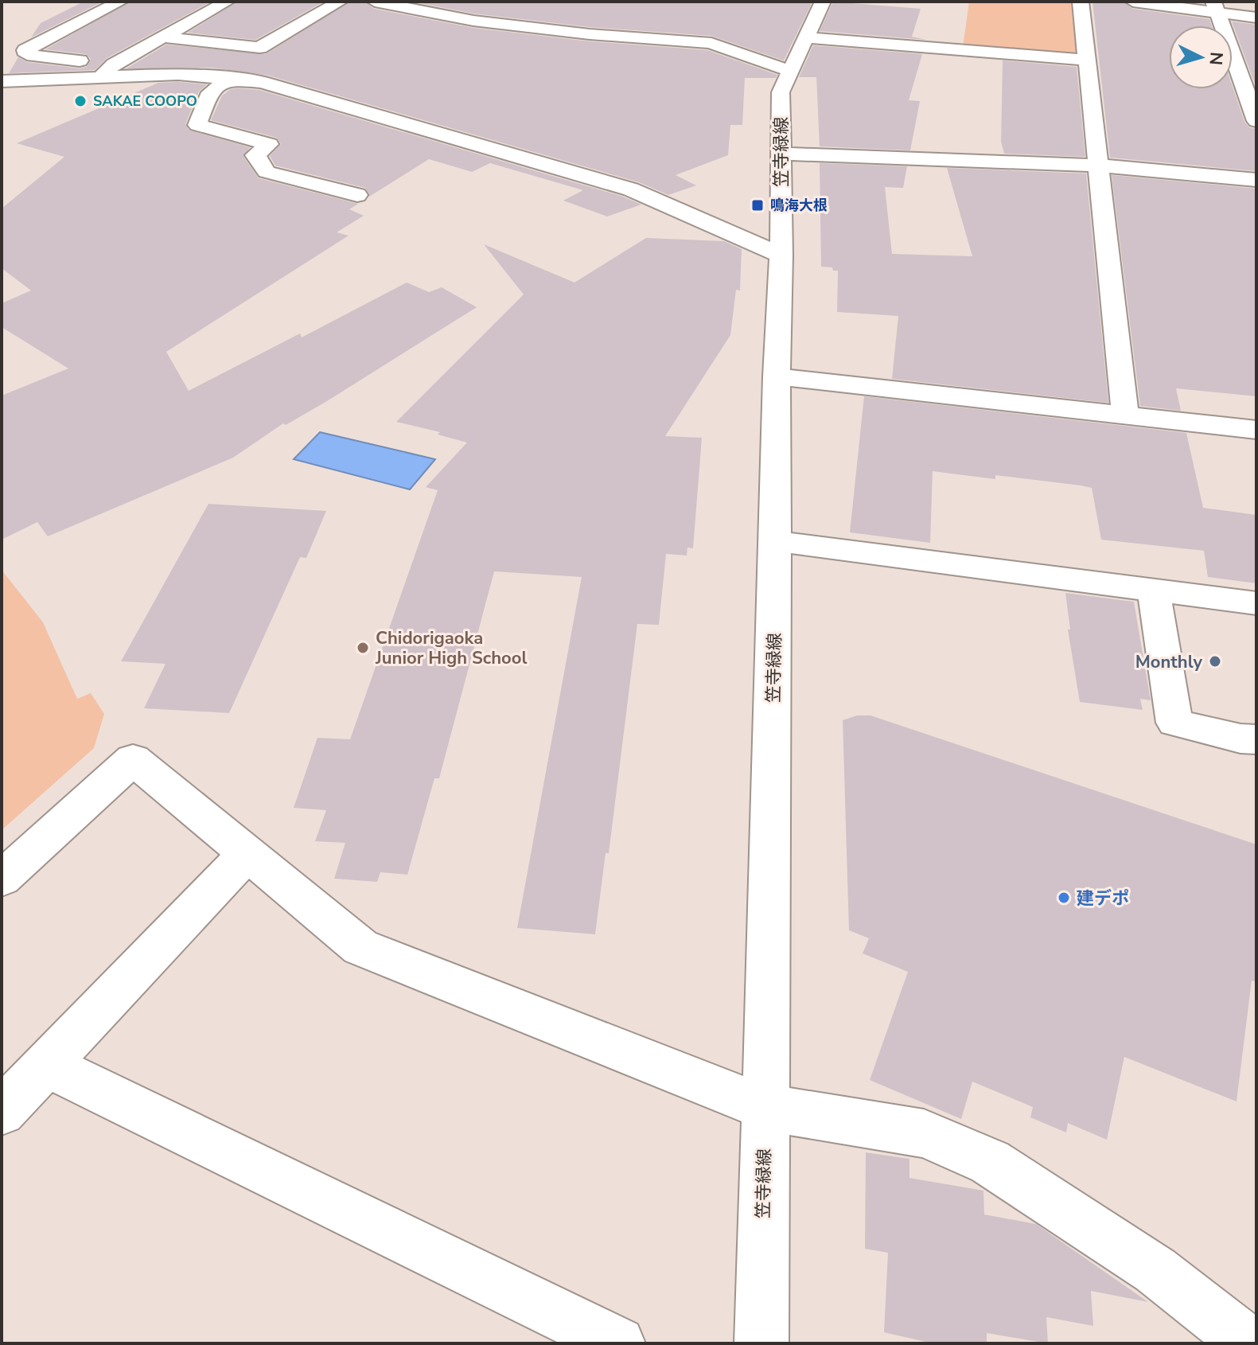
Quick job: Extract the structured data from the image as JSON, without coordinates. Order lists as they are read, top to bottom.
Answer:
{
  "streets": {
    "street": ["笠寺緑線"]
  },
  "places": {
    "other": [
      "SAKAE COOPO",
      "Chidorigaoka Junior High School",
      "Monthly",
      "建デポ"
    ],
    "transit": ["鳴海大根"]
  },
  "north": "right"
}
